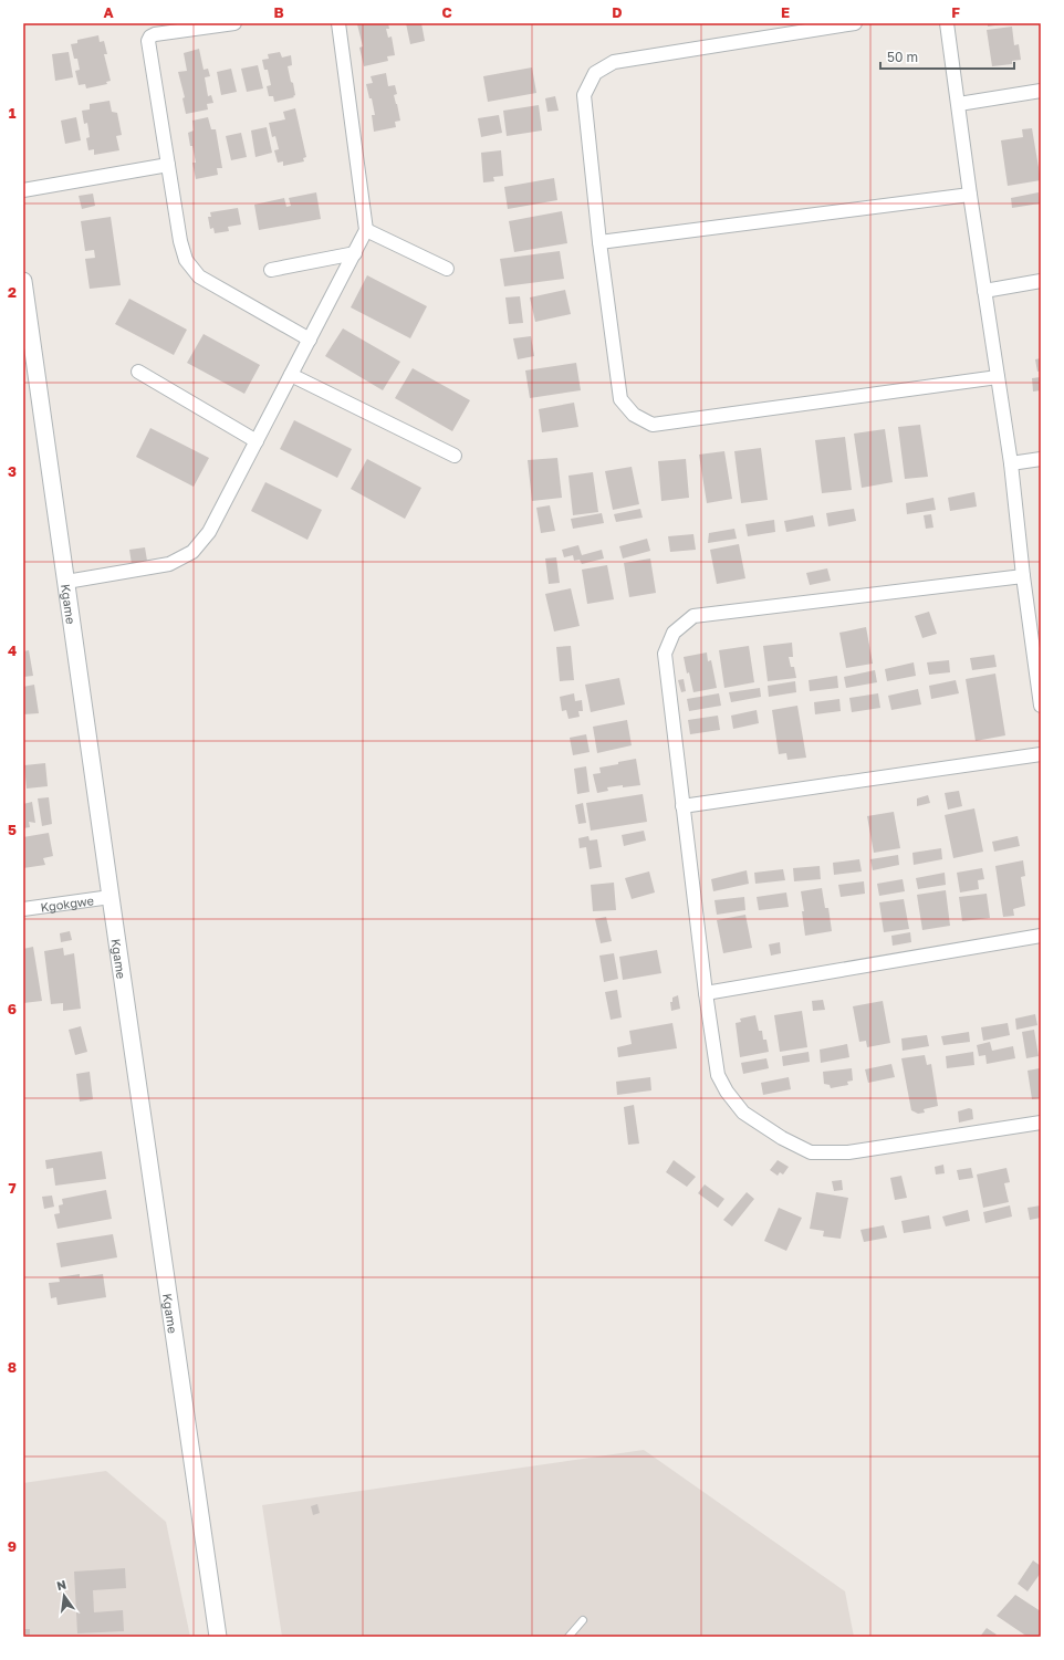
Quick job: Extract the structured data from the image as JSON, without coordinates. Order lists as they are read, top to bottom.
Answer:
{
  "streets": {
    "street": ["Kgame", "Kgokgwe"]
  },
  "crossings": [
    ["Kgame", "Kgokgwe"]
  ],
  "scale_bar": "50 m",
  "north": "top",
  "grid": {
    "columns": [
      "A",
      "B",
      "C",
      "D",
      "E",
      "F"
    ],
    "rows": [
      "1",
      "2",
      "3",
      "4",
      "5",
      "6",
      "7",
      "8",
      "9"
    ]
  }
}
